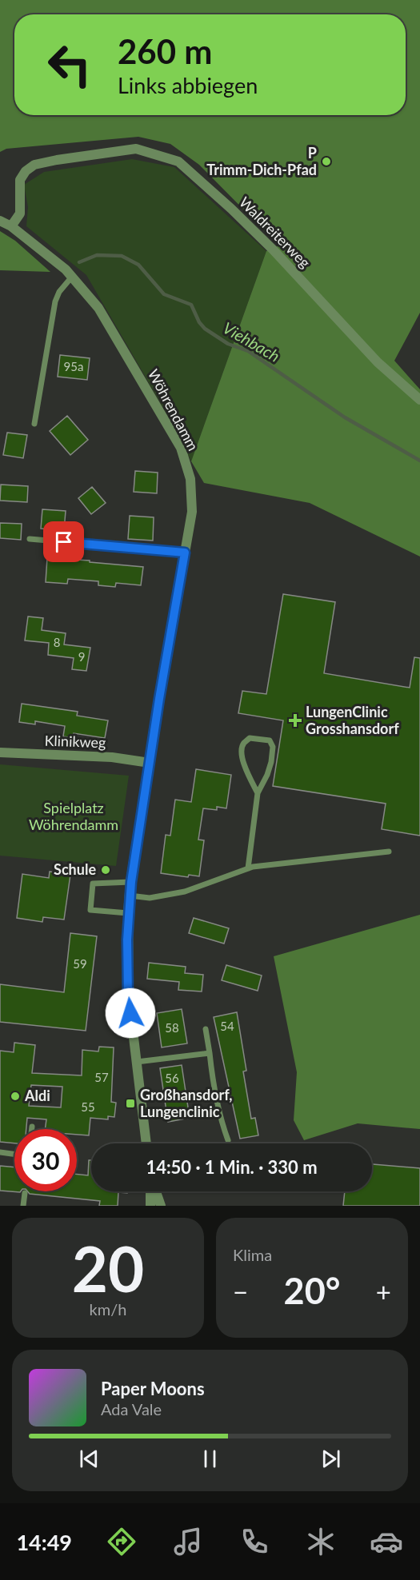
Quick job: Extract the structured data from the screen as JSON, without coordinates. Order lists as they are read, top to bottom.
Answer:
{
  "streets": {
    "street": ["Waldreiterweg", "Wöhrendamm", "Klinikweg"]
  },
  "crossings": [
    ["Waldreiterweg", "Wöhrendamm"],
    ["Wöhrendamm", "Klinikweg"]
  ],
  "water": ["Viehbach"],
  "parks": ["Spielplatz Wöhrendamm"],
  "places": {
    "other": ["P Trimm-Dich-Pfad", "Schule", "Aldi"],
    "health": ["LungenClinic Grosshansdorf"],
    "transit": ["Großhansdorf, Lungenclinic"]
  },
  "house_numbers": [
    "95a",
    "8",
    "9",
    "59",
    "54",
    "58",
    "57",
    "56",
    "55"
  ],
  "page": {
    "turn": ["260 m", "Links abbiegen"],
    "limit": "30",
    "trip": "14:50 · 1 Min. · 330 m",
    "tile": [
      ["20", "km/h"],
      "Klima"
    ],
    "heat": ["−", "20°", "+"],
    "song": ["Paper Moons", "Ada Vale"],
    "tabs": "14:49"
  }
}
